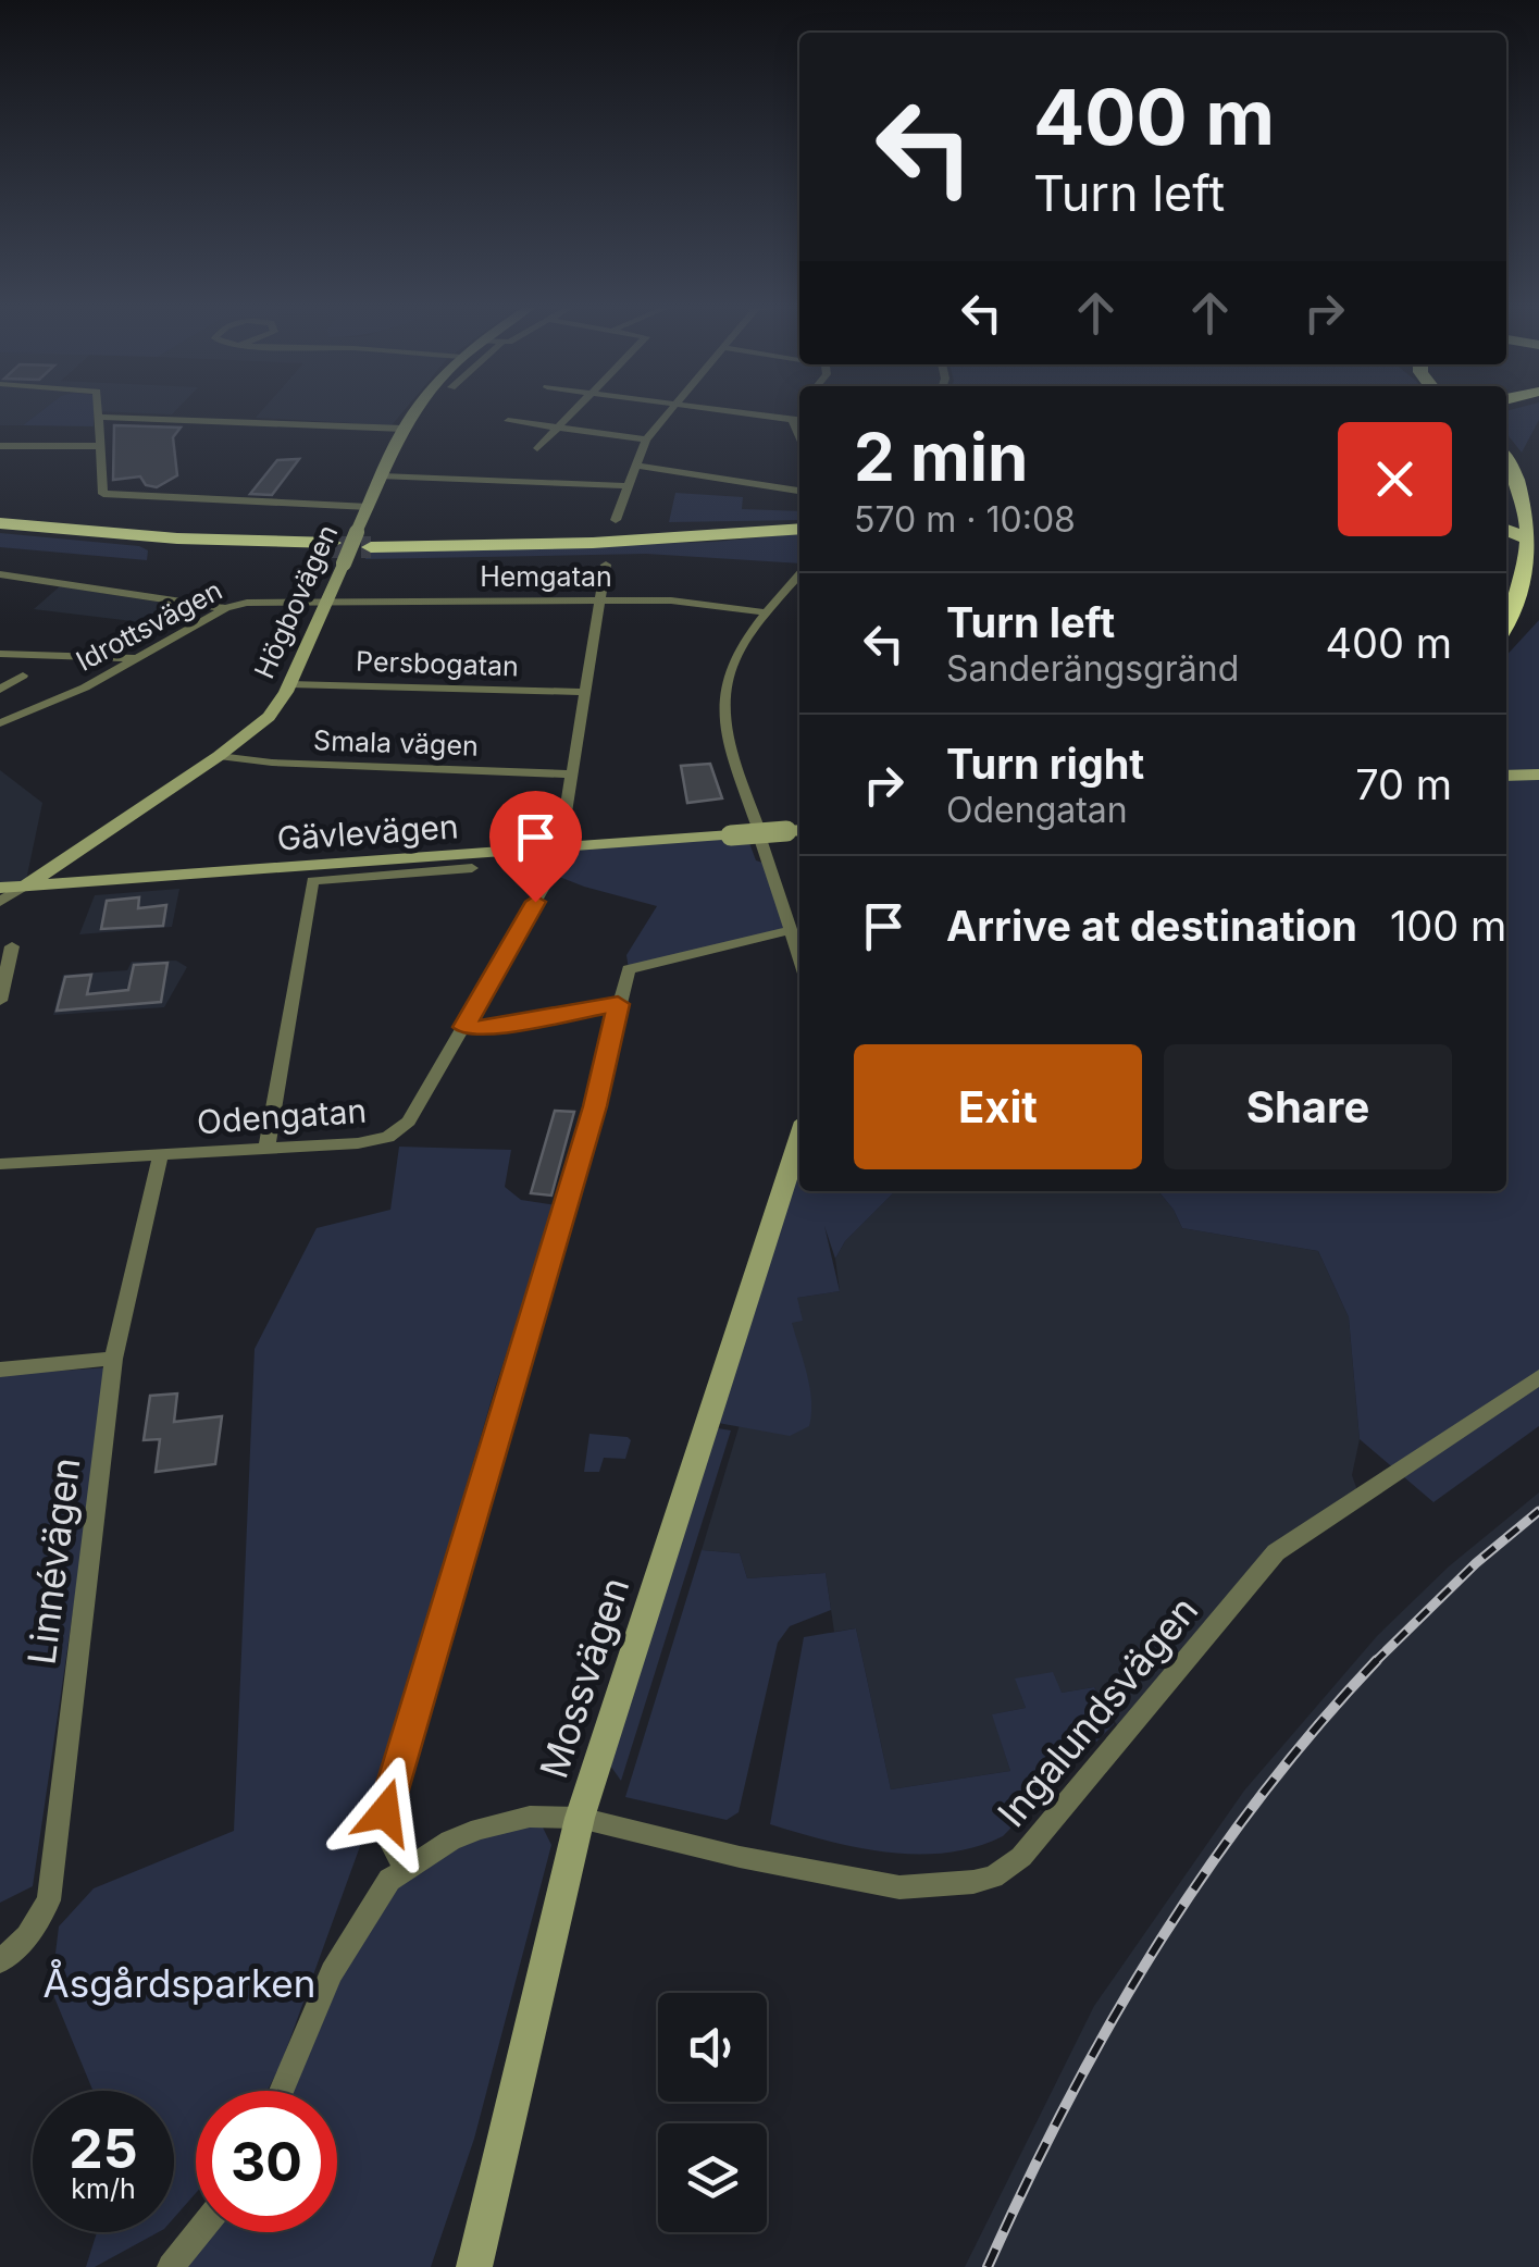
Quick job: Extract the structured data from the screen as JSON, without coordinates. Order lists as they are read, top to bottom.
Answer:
{
  "streets": {
    "main road": ["Högbovägen", "Gävlevägen", "Mossvägen"],
    "street": [
      "Hemgatan",
      "Idrottsvägen",
      "Persbogatan",
      "Smala vägen",
      "Odengatan",
      "Linnévägen",
      "Ingalundsvägen"
    ]
  },
  "crossings": [
    ["Hemgatan", "Högbovägen"],
    ["Hemgatan", "Idrottsvägen"],
    ["Högbovägen", "Idrottsvägen"],
    ["Högbovägen", "Persbogatan"],
    ["Högbovägen", "Smala vägen"],
    ["Högbovägen", "Gävlevägen"],
    ["Odengatan", "Linnévägen"],
    ["Mossvägen", "Ingalundsvägen"]
  ],
  "parks": ["Åsgårdsparken"],
  "page": {
    "turn": ["400 m", "Turn left"],
    "heading": ["2 min", "570 m · 10:08"],
    "list": [
      {
        "name": "Turn left",
        "note": "Sanderängsgränd",
        "value": "400 m"
      },
      {
        "name": "Turn right",
        "note": "Odengatan",
        "value": "70 m"
      },
      {
        "name": "Arrive at destination",
        "value": "100 m"
      }
    ],
    "buttons": ["Exit", "Share"],
    "speed": "25 km/h",
    "limit": "30"
  }
}
